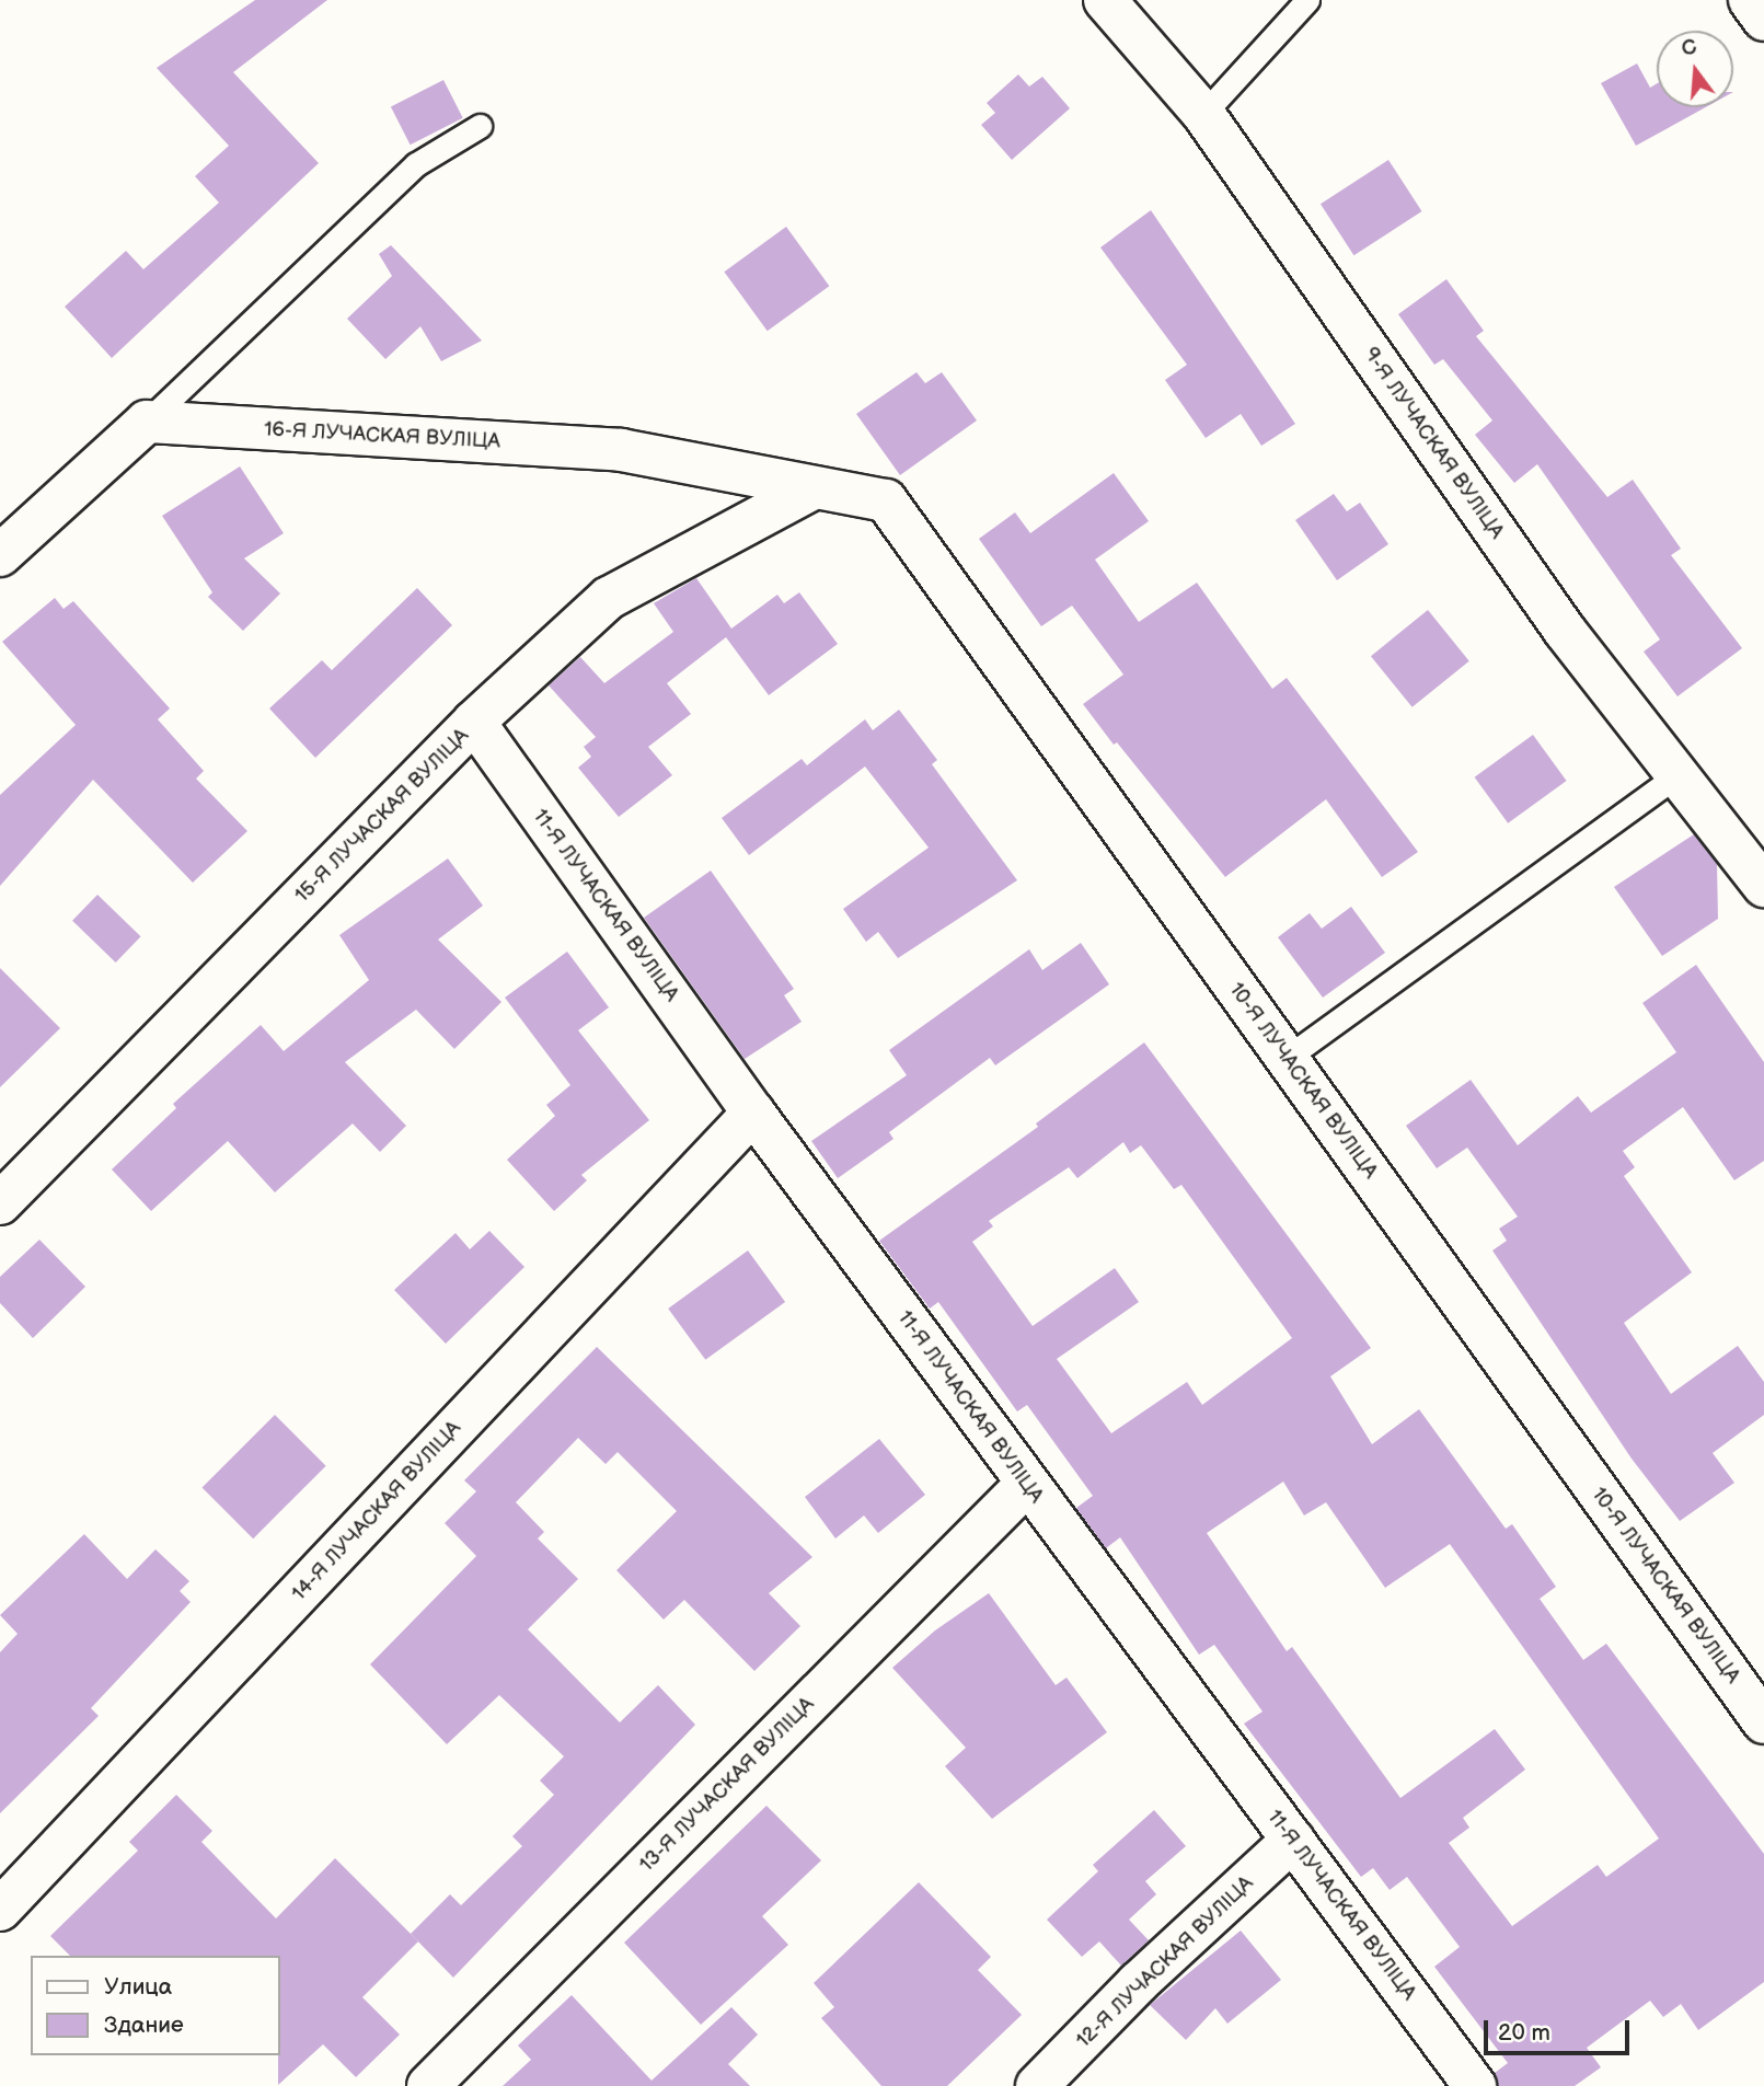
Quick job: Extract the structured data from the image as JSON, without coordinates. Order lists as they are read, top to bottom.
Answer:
{
  "streets": {
    "street": [
      "16-Я ЛУЧАСКАЯ ВУЛІЦА",
      "9-Я ЛУЧАСКАЯ ВУЛІЦА",
      "15-Я ЛУЧАСКАЯ ВУЛІЦА",
      "11-Я ЛУЧАСКАЯ ВУЛІЦА",
      "10-Я ЛУЧАСКАЯ ВУЛІЦА",
      "14-Я ЛУЧАСКАЯ ВУЛІЦА",
      "13-Я ЛУЧАСКАЯ ВУЛІЦА",
      "12-Я ЛУЧАСКАЯ ВУЛІЦА"
    ]
  },
  "crossings": [
    ["16-Я ЛУЧАСКАЯ ВУЛІЦА", "15-Я ЛУЧАСКАЯ ВУЛІЦА"],
    ["16-Я ЛУЧАСКАЯ ВУЛІЦА", "10-Я ЛУЧАСКАЯ ВУЛІЦА"],
    ["15-Я ЛУЧАСКАЯ ВУЛІЦА", "11-Я ЛУЧАСКАЯ ВУЛІЦА"],
    ["15-Я ЛУЧАСКАЯ ВУЛІЦА", "10-Я ЛУЧАСКАЯ ВУЛІЦА"],
    ["11-Я ЛУЧАСКАЯ ВУЛІЦА", "14-Я ЛУЧАСКАЯ ВУЛІЦА"],
    ["11-Я ЛУЧАСКАЯ ВУЛІЦА", "13-Я ЛУЧАСКАЯ ВУЛІЦА"],
    ["11-Я ЛУЧАСКАЯ ВУЛІЦА", "12-Я ЛУЧАСКАЯ ВУЛІЦА"]
  ],
  "legend": ["Улица", "Здание"],
  "scale_bar": "20 m",
  "north": "top"
}
